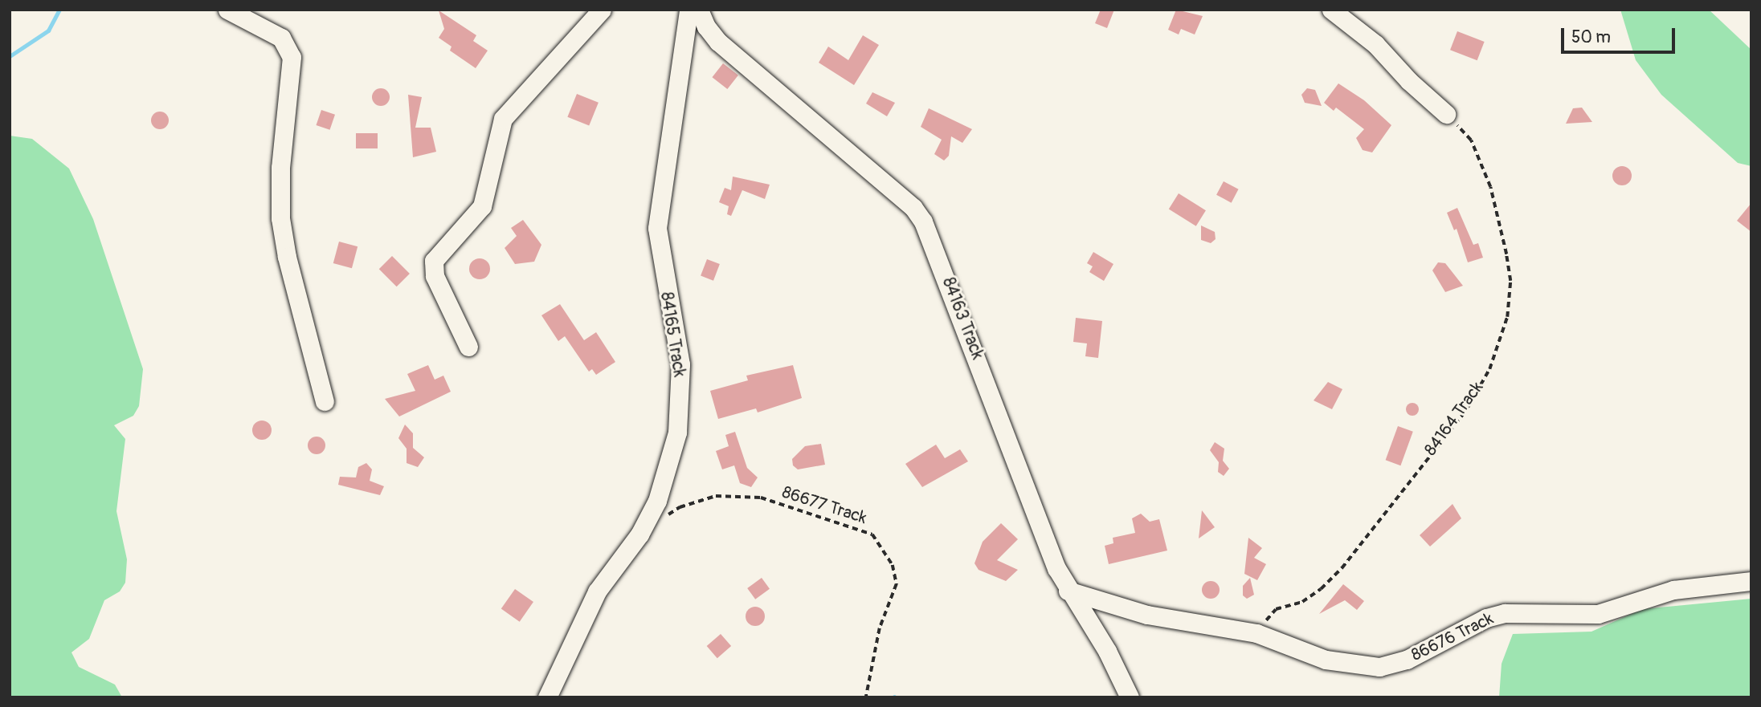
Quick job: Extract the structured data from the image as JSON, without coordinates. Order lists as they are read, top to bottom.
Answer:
{
  "streets": {
    "street": ["84163 Track", "84165 Track", "86676 Track"],
    "path": ["84164 Track", "86677 Track"]
  },
  "crossings": [
    ["84164 Track", "86676 Track"]
  ],
  "scale_bar": "50 m"
}
